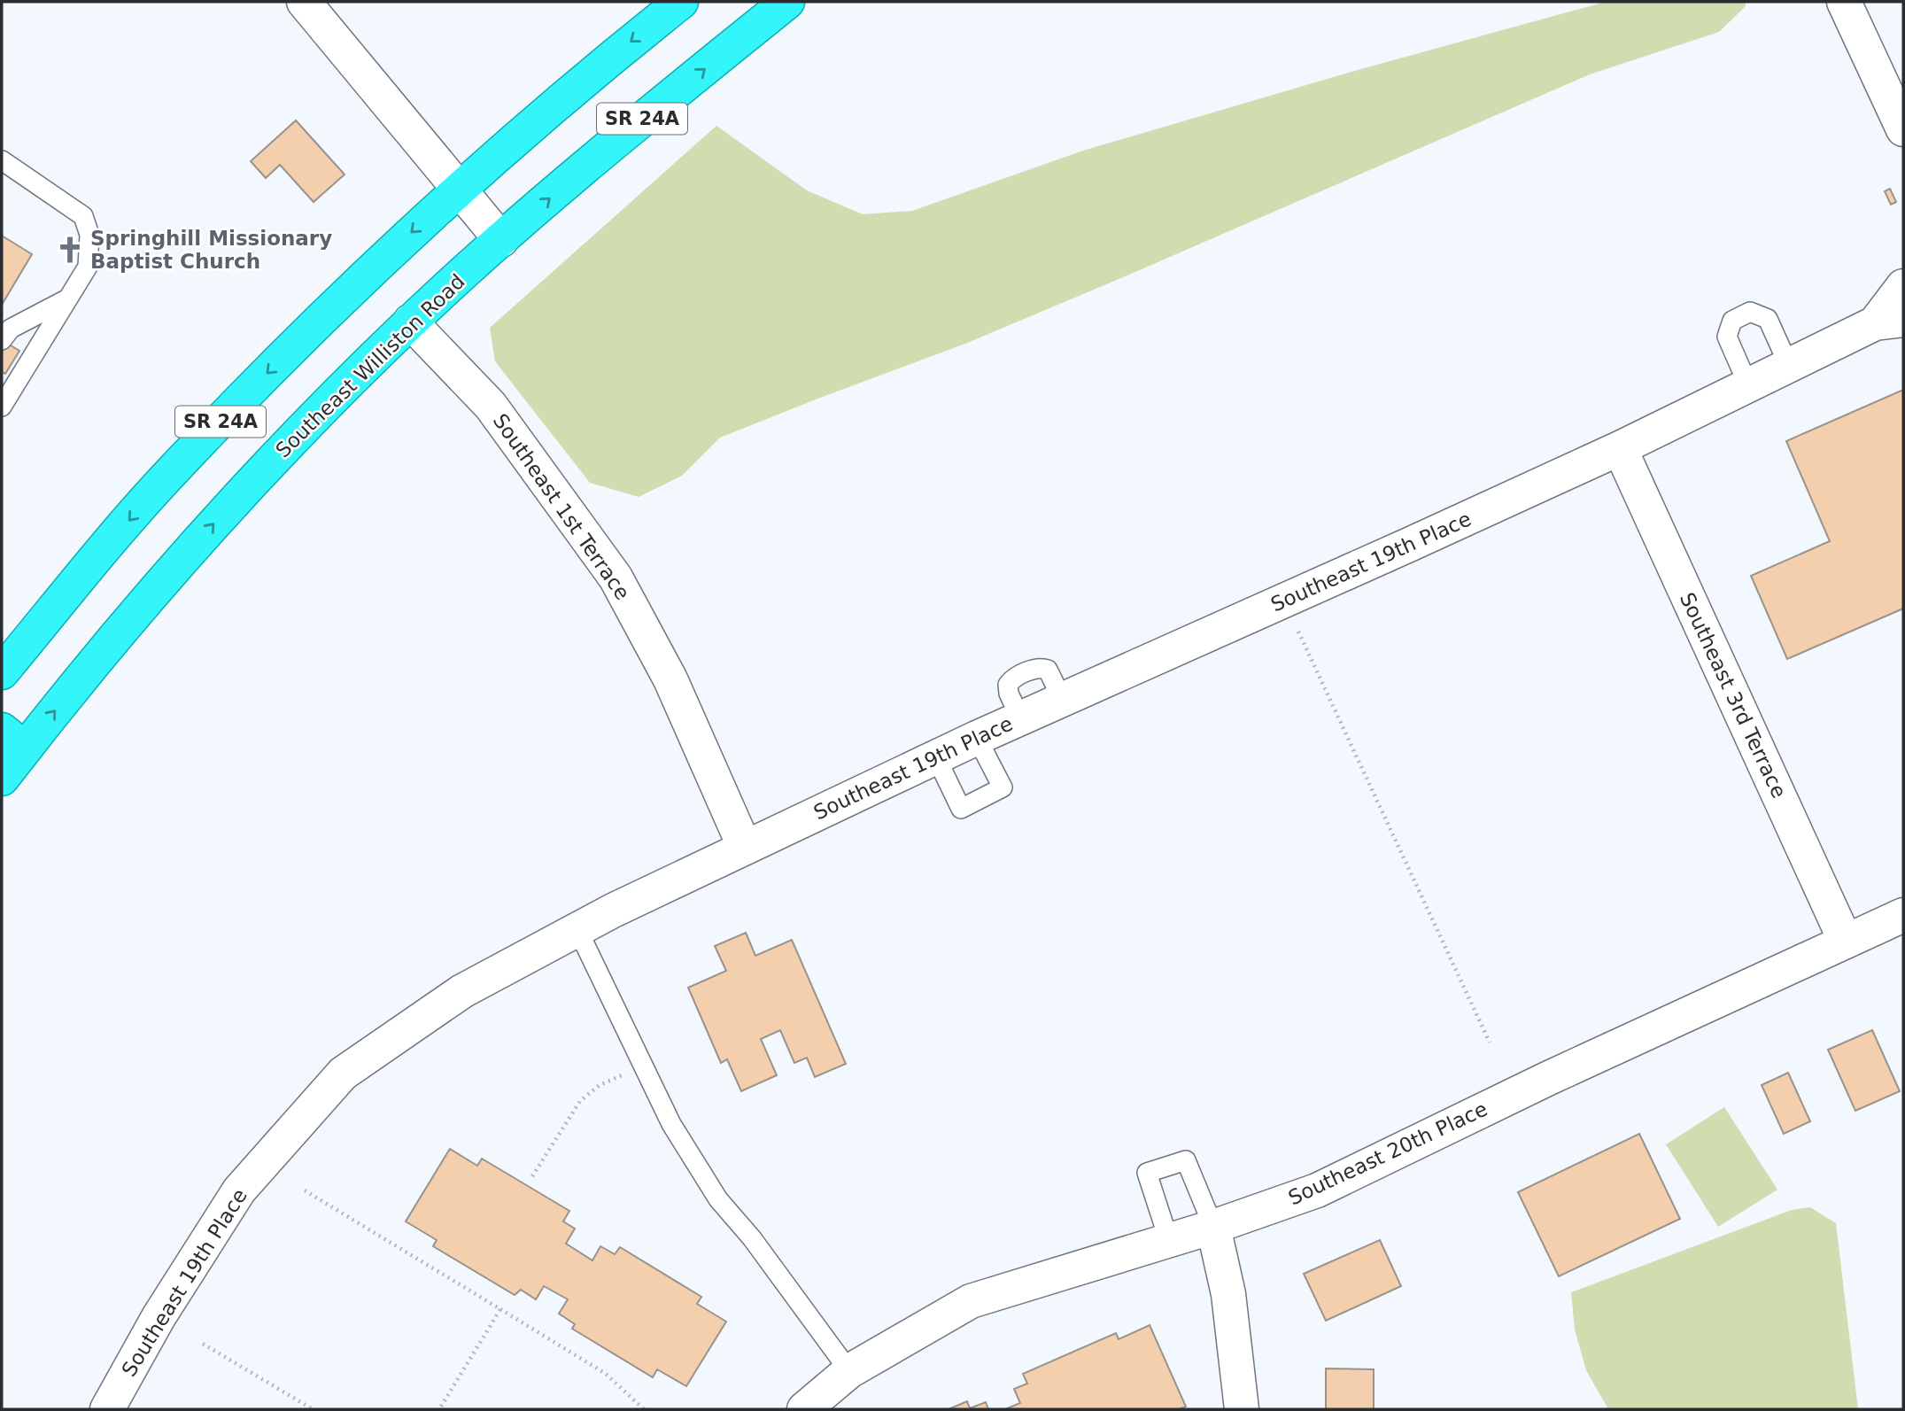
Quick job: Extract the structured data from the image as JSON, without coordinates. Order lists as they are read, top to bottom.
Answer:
{
  "streets": {
    "highway": ["SR 24A", "Southeast Williston Road"],
    "street": [
      "Southeast 1st Terrace",
      "Southeast 19th Place",
      "Southeast 3rd Terrace",
      "Southeast 20th Place"
    ]
  },
  "crossings": [
    ["Southeast Williston Road", "Southeast 1st Terrace"],
    ["Southeast 1st Terrace", "Southeast 19th Place"],
    ["Southeast 19th Place", "Southeast 3rd Terrace"],
    ["Southeast 3rd Terrace", "Southeast 20th Place"]
  ],
  "places": {
    "church": ["Springhill Missionary Baptist Church"]
  }
}
